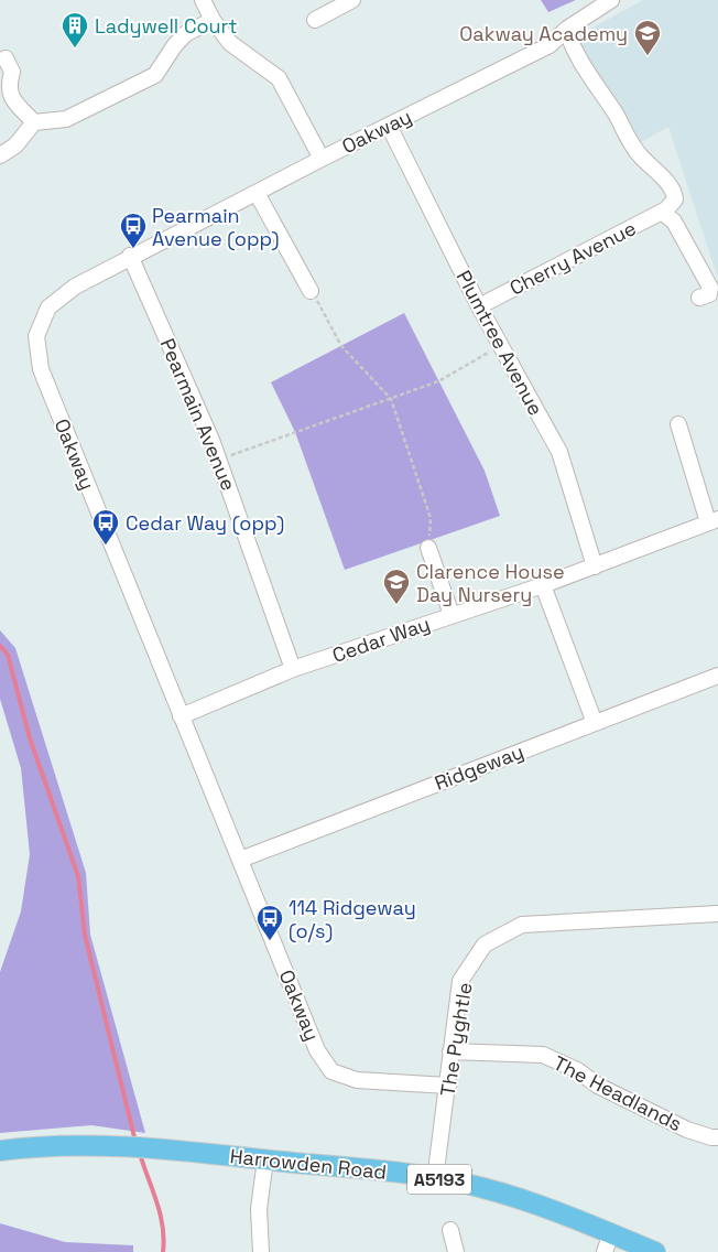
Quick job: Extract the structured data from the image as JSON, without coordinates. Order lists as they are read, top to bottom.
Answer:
{
  "streets": {
    "main road": ["Harrowden Road", "A5193"],
    "street": [
      "Oakway",
      "Cherry Avenue",
      "Plumtree Avenue",
      "Pearmain Avenue",
      "Cedar Way",
      "Ridgeway",
      "The Pyghtle",
      "The Headlands"
    ]
  },
  "crossings": [
    ["Oakway", "Plumtree Avenue"],
    ["Oakway", "Pearmain Avenue"],
    ["Oakway", "Cedar Way"],
    ["Oakway", "Ridgeway"],
    ["Oakway", "The Pyghtle"],
    ["Cherry Avenue", "Plumtree Avenue"],
    ["Plumtree Avenue", "Cedar Way"],
    ["Pearmain Avenue", "Cedar Way"],
    ["The Pyghtle", "The Headlands"],
    ["The Pyghtle", "Harrowden Road"]
  ],
  "places": {
    "building": ["Ladywell Court"],
    "school or university": ["Oakway Academy", "Clarence House Day Nursery"],
    "bus stop": ["Pearmain Avenue (opp)", "Cedar Way (opp)", "114 Ridgeway (o/s)"]
  }
}
